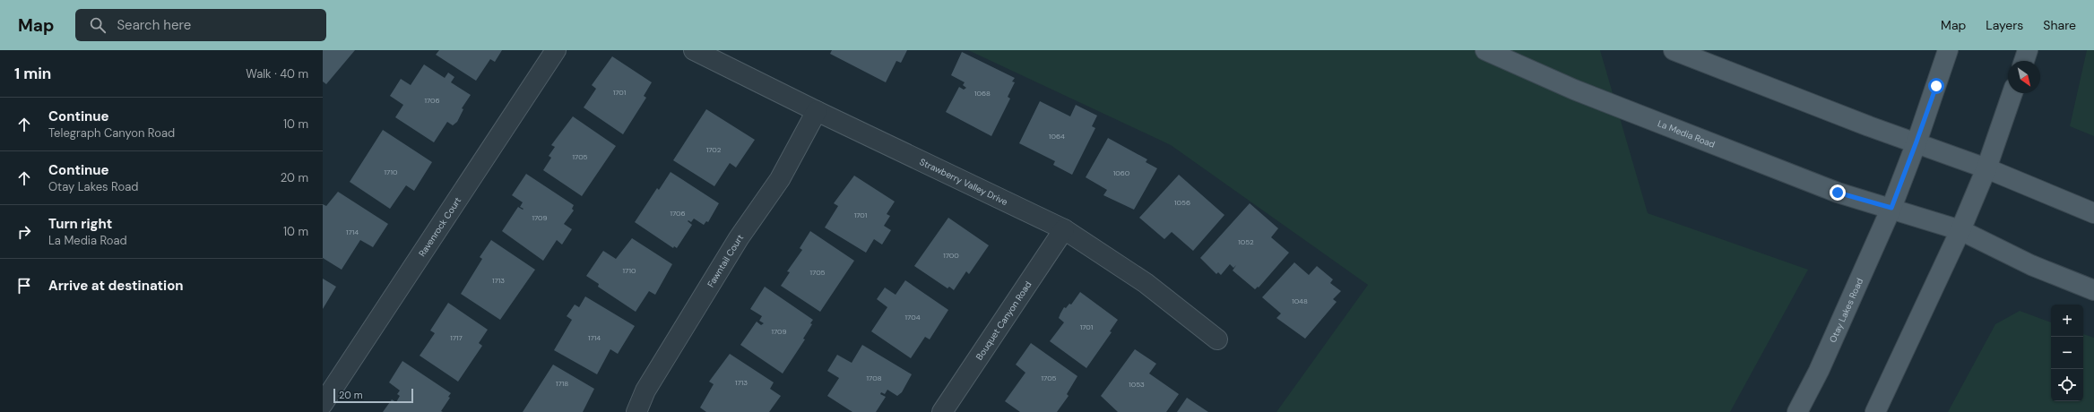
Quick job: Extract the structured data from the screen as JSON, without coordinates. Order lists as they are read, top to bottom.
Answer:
{
  "streets": {
    "main road": ["La Media Road", "Otay Lakes Road"],
    "street": [
      "Strawberry Valley Drive",
      "Ravenrock Court",
      "Fawntail Court",
      "Bouquet Canyon Road"
    ]
  },
  "crossings": [
    ["La Media Road", "Otay Lakes Road"],
    ["Strawberry Valley Drive", "Fawntail Court"],
    ["Strawberry Valley Drive", "Bouquet Canyon Road"]
  ],
  "house_numbers": [
    "1701",
    "1068",
    "1706",
    "1064",
    "1702",
    "1705",
    "1710",
    "1060",
    "1056",
    "1706",
    "1701",
    "1709",
    "1714",
    "1052",
    "1700",
    "1710",
    "1705",
    "1713",
    "1048",
    "1704",
    "1701",
    "1709",
    "1717",
    "1714",
    "1708",
    "1705",
    "1713",
    "1718",
    "1053"
  ],
  "scale_bar": "20 m",
  "north": "bottom right",
  "page": {
    "header": "Map",
    "search": "Search here",
    "nav": ["Map", "Layers", "Share"],
    "heading": ["1 min", "Walk · 40 m"],
    "list": [
      ["Continue", "Telegraph Canyon Road", "10 m"],
      ["Continue", "Otay Lakes Road", "20 m"],
      ["Turn right", "La Media Road", "10 m"],
      "Arrive at destination"
    ],
    "map_buttons": ["+", "−"],
    "scale": "20 m"
  }
}
